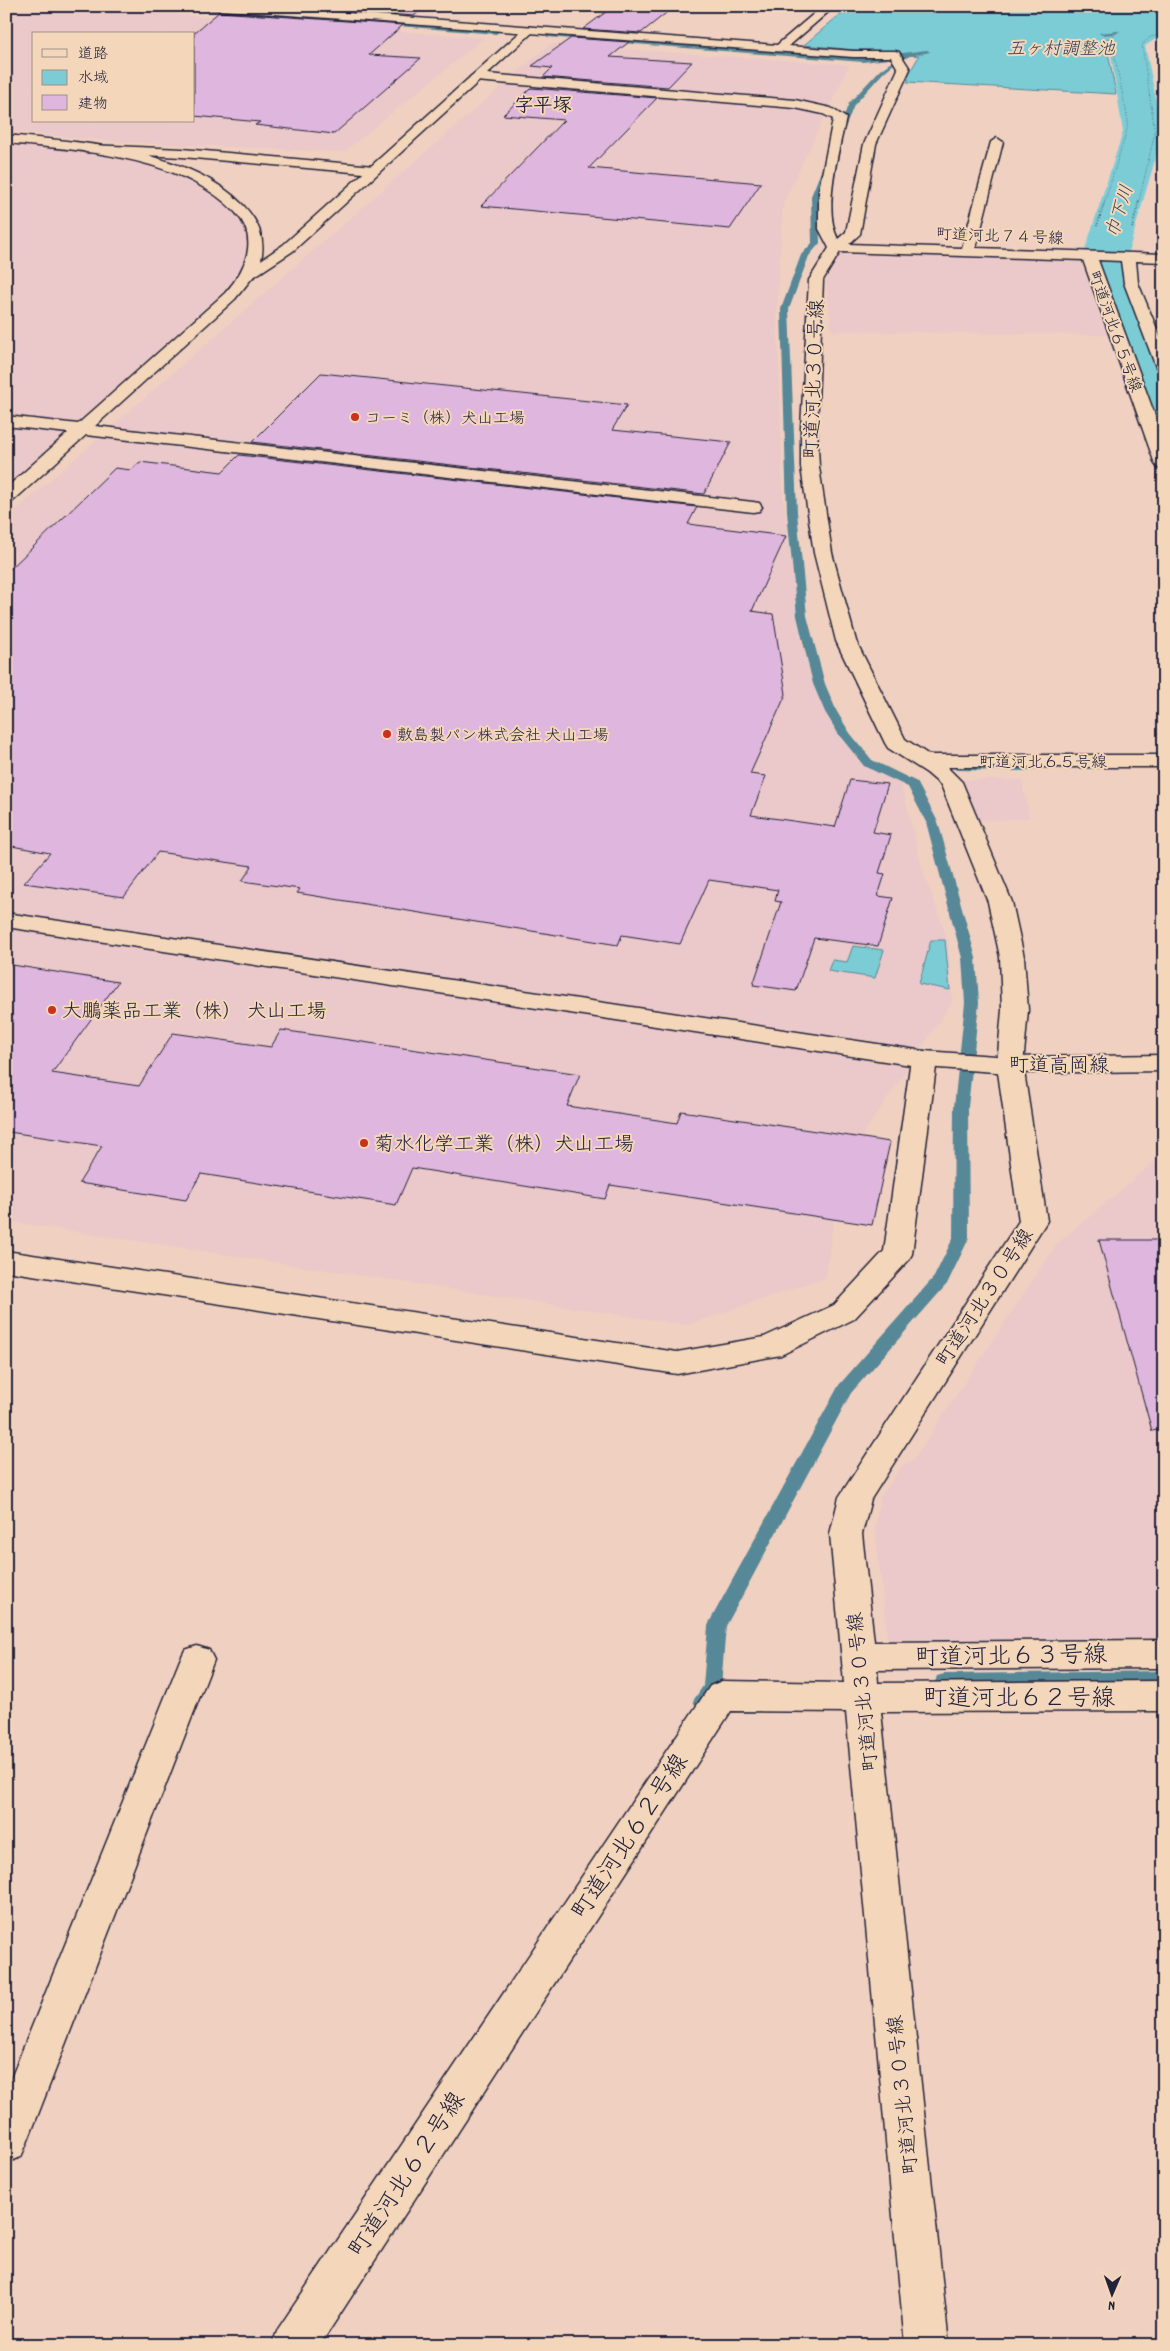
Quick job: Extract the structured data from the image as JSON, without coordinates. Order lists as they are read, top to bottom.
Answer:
{
  "streets": {
    "street": [
      "町道河北７４号線",
      "町道河北６５号線",
      "町道河北３０号線",
      "町道高岡線",
      "町道河北６３号線",
      "町道河北６２号線"
    ]
  },
  "crossings": [
    ["町道河北７４号線", "町道河北６５号線"],
    ["町道河北７４号線", "町道河北３０号線"],
    ["町道河北６５号線", "町道河北３０号線"],
    ["町道河北３０号線", "町道高岡線"],
    ["町道河北３０号線", "町道河北６３号線"],
    ["町道河北３０号線", "町道河北６２号線"]
  ],
  "districts": ["字平塚"],
  "water": ["五ヶ村調整池", "巾下川"],
  "places": [
    "コーミ（株）犬山工場",
    "敷島製パン株式会社 犬山工場",
    "大鵬薬品工業（株） 犬山工場",
    "菊水化学工業（株）犬山工場"
  ],
  "legend": ["道路", "水域", "建物"],
  "north": "bottom"
}
